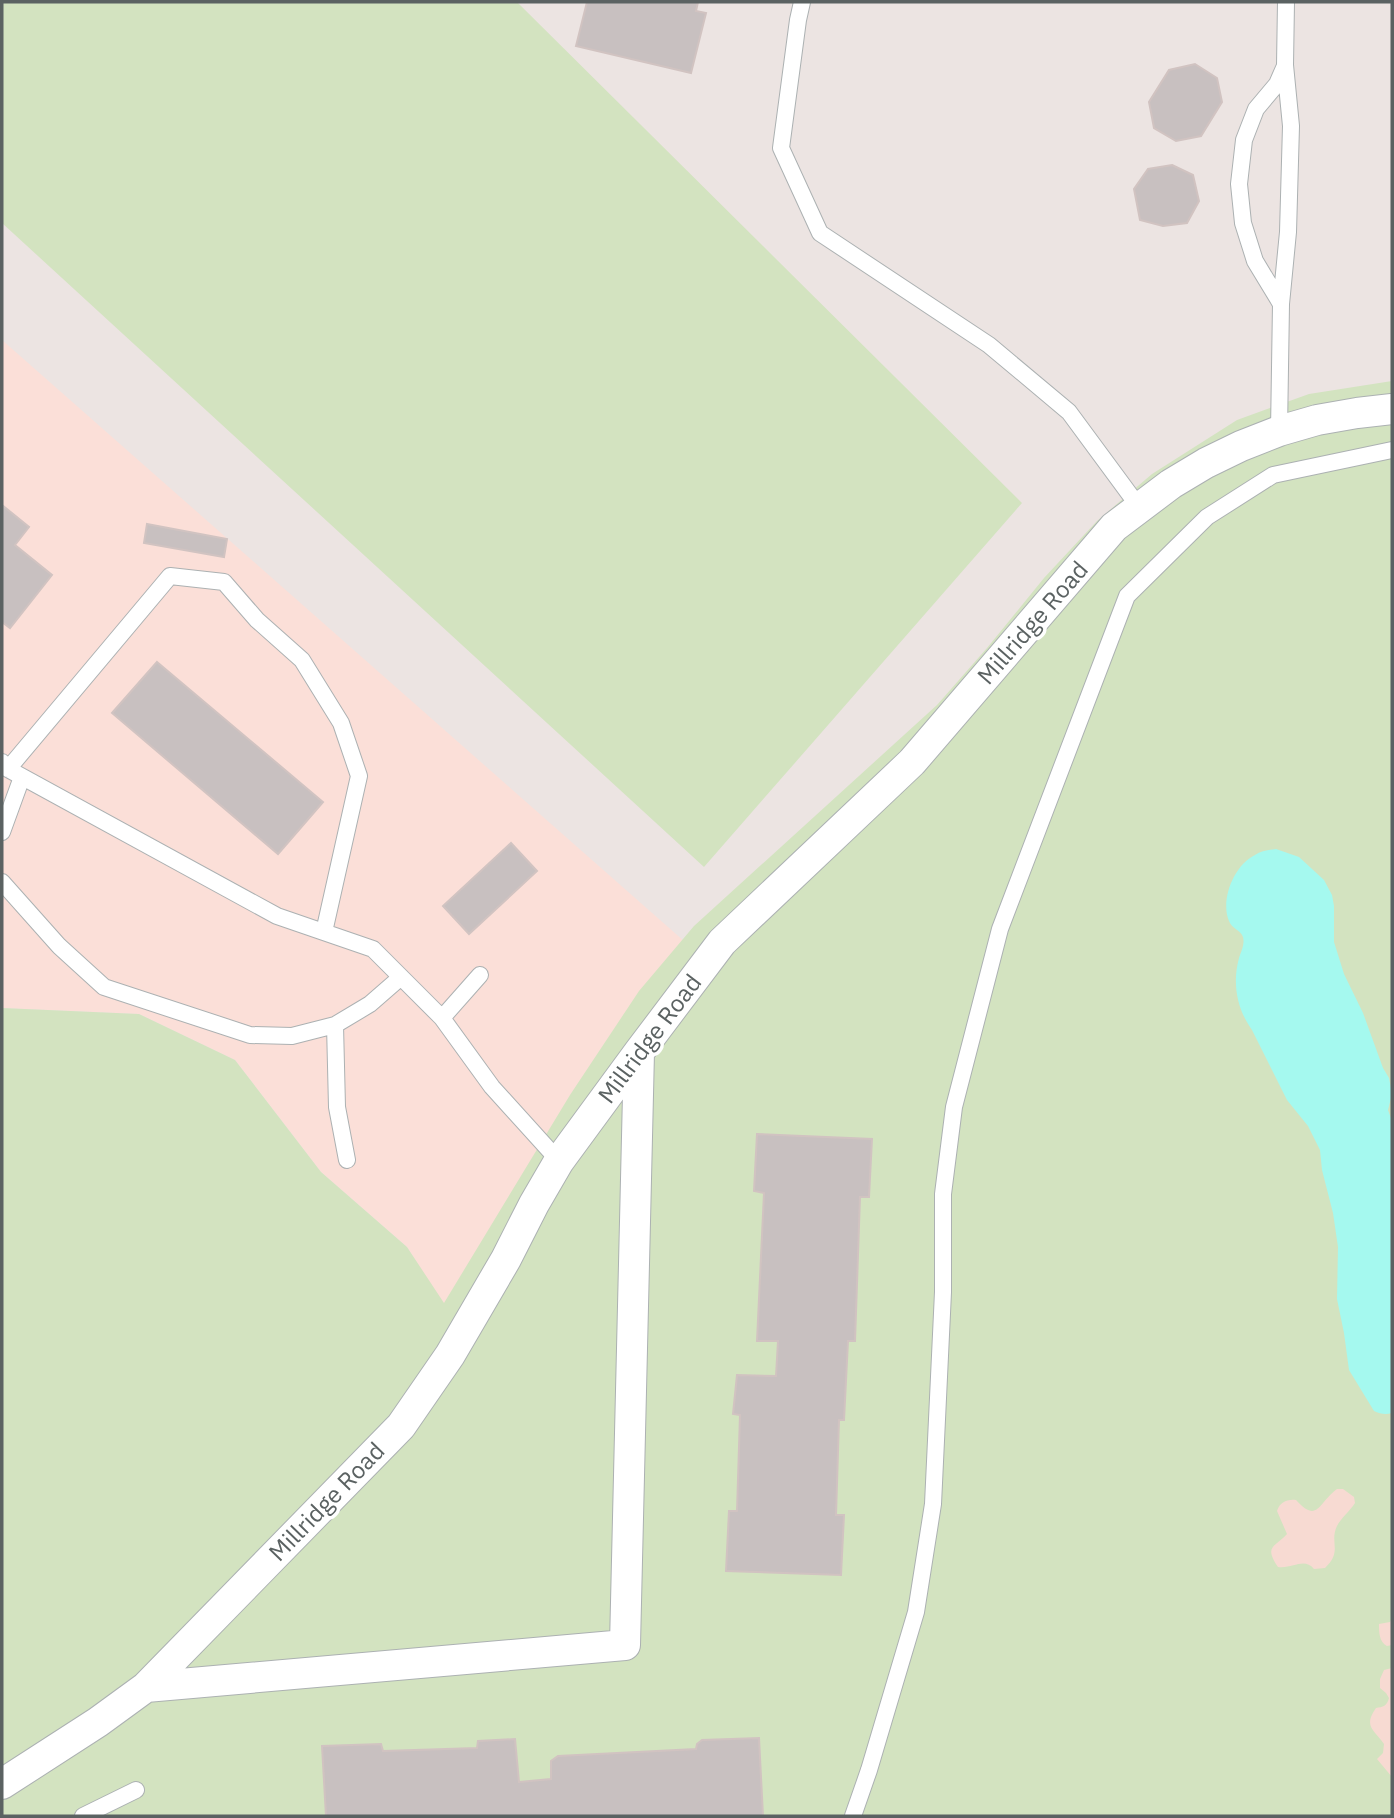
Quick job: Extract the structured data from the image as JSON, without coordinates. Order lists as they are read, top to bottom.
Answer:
{
  "streets": {
    "street": ["Millridge Road"]
  }
}
